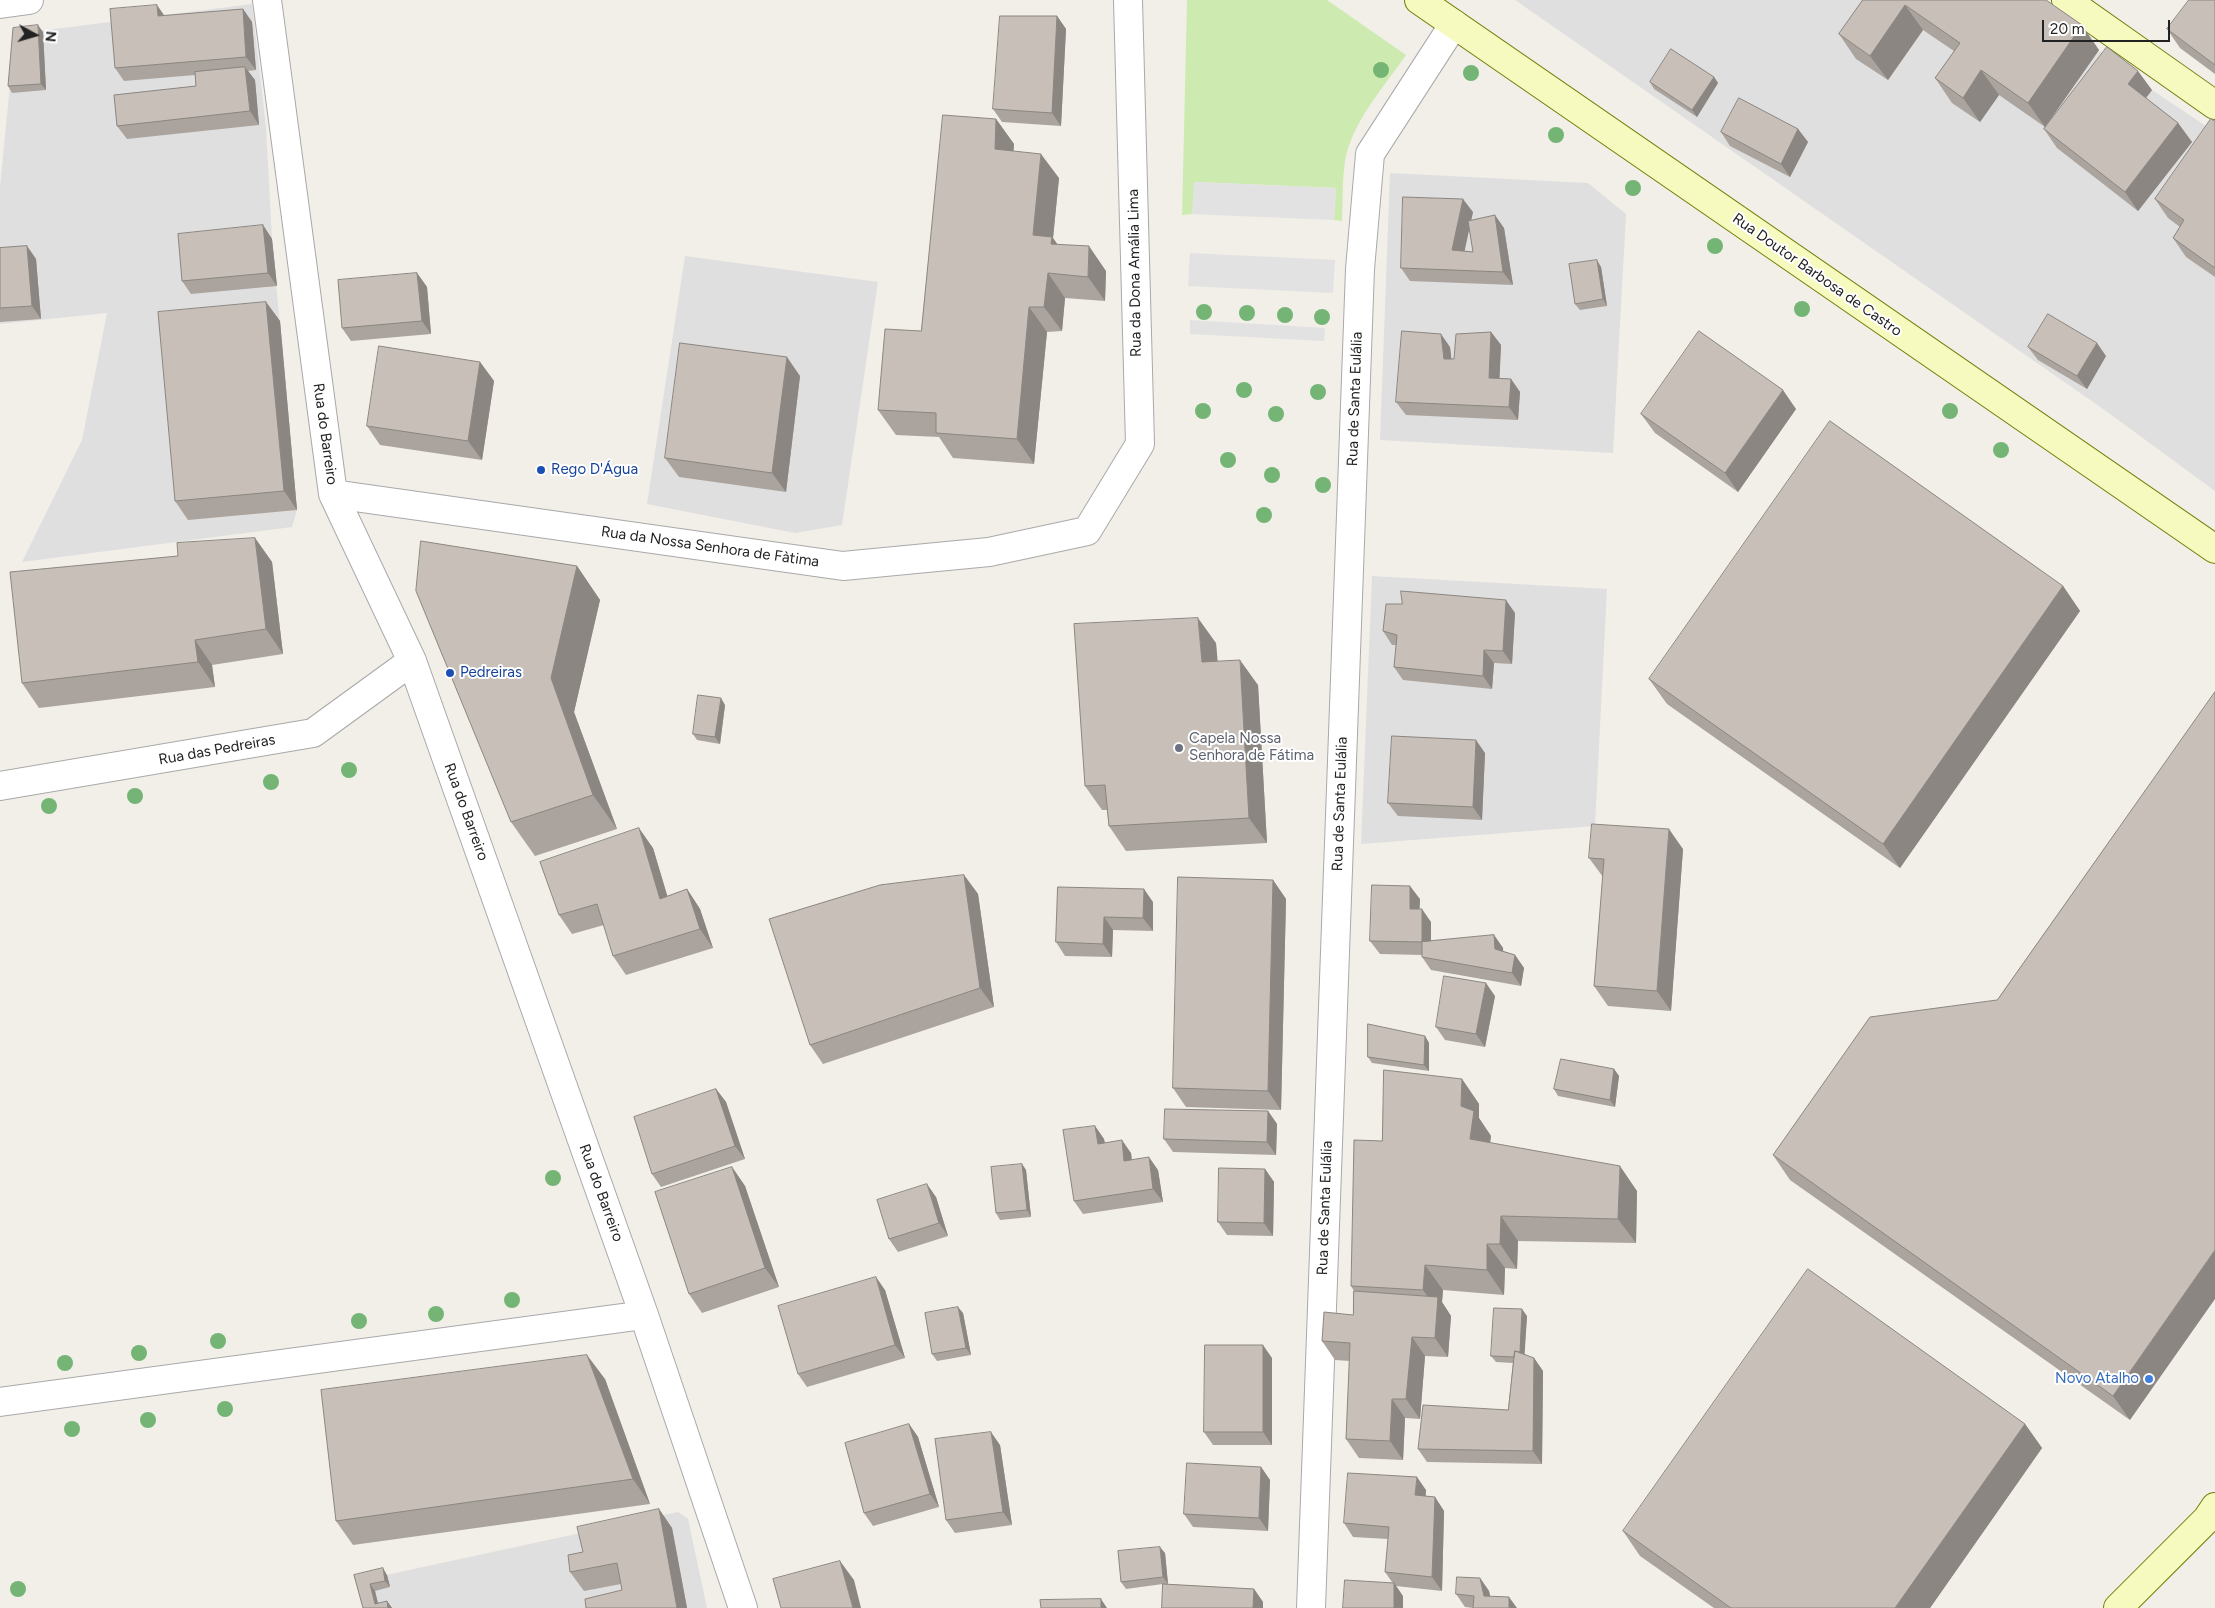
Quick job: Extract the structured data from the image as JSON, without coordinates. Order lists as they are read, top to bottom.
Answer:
{
  "streets": {
    "street": [
      "Rua da Dona Amália Lima",
      "Rua Doutor Barbosa de Castro",
      "Rua de Santa Eulália",
      "Rua do Barreiro",
      "Rua da Nossa Senhora de Fàtima",
      "Rua das Pedreiras"
    ]
  },
  "crossings": [
    ["Rua da Dona Amália Lima", "Rua da Nossa Senhora de Fàtima"],
    ["Rua Doutor Barbosa de Castro", "Rua de Santa Eulália"],
    ["Rua do Barreiro", "Rua da Nossa Senhora de Fàtima"],
    ["Rua do Barreiro", "Rua das Pedreiras"]
  ],
  "places": [
    "Rego D'Água",
    "Pedreiras",
    "Capela Nossa Senhora de Fátima",
    "Novo Atalho"
  ],
  "scale_bar": "20 m",
  "north": "right"
}
